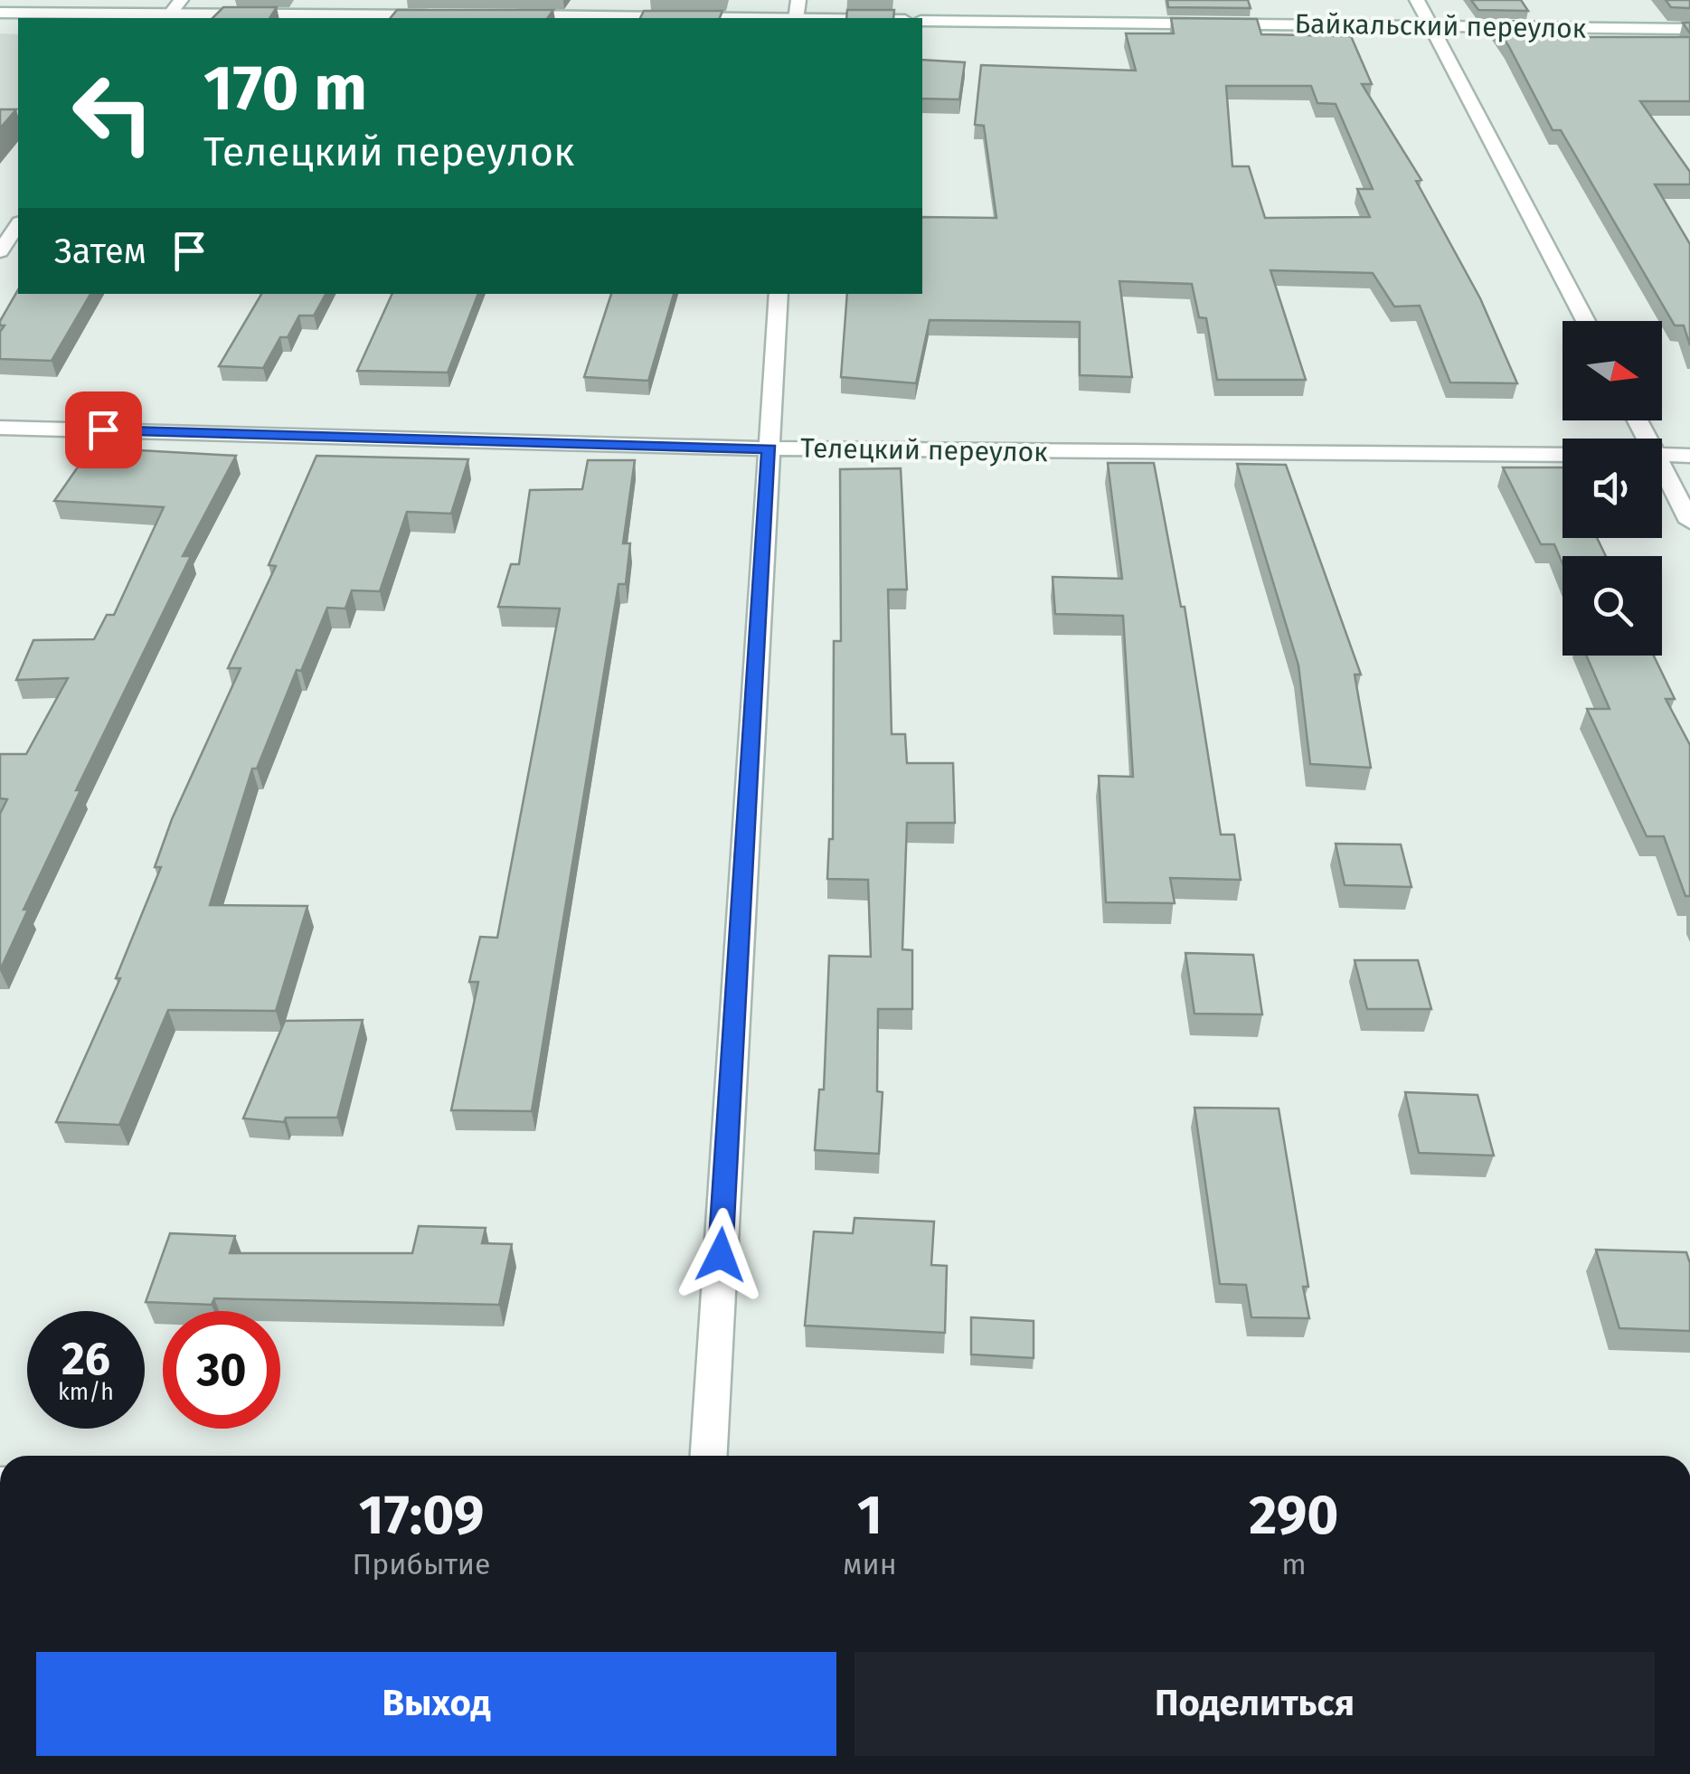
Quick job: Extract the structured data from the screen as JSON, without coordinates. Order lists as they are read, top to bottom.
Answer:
{
  "streets": {
    "street": ["Байкальский переулок", "Телецкий переулок"]
  },
  "north": "right",
  "page": {
    "turn": ["170 m", "Телецкий переулок"],
    "then": "Затем",
    "speed": "26 km/h",
    "limit": "30",
    "eta": [
      "17:09",
      "Прибытие",
      "1",
      "мин",
      "290",
      "m"
    ],
    "buttons": ["Выход", "Поделиться"]
  }
}
